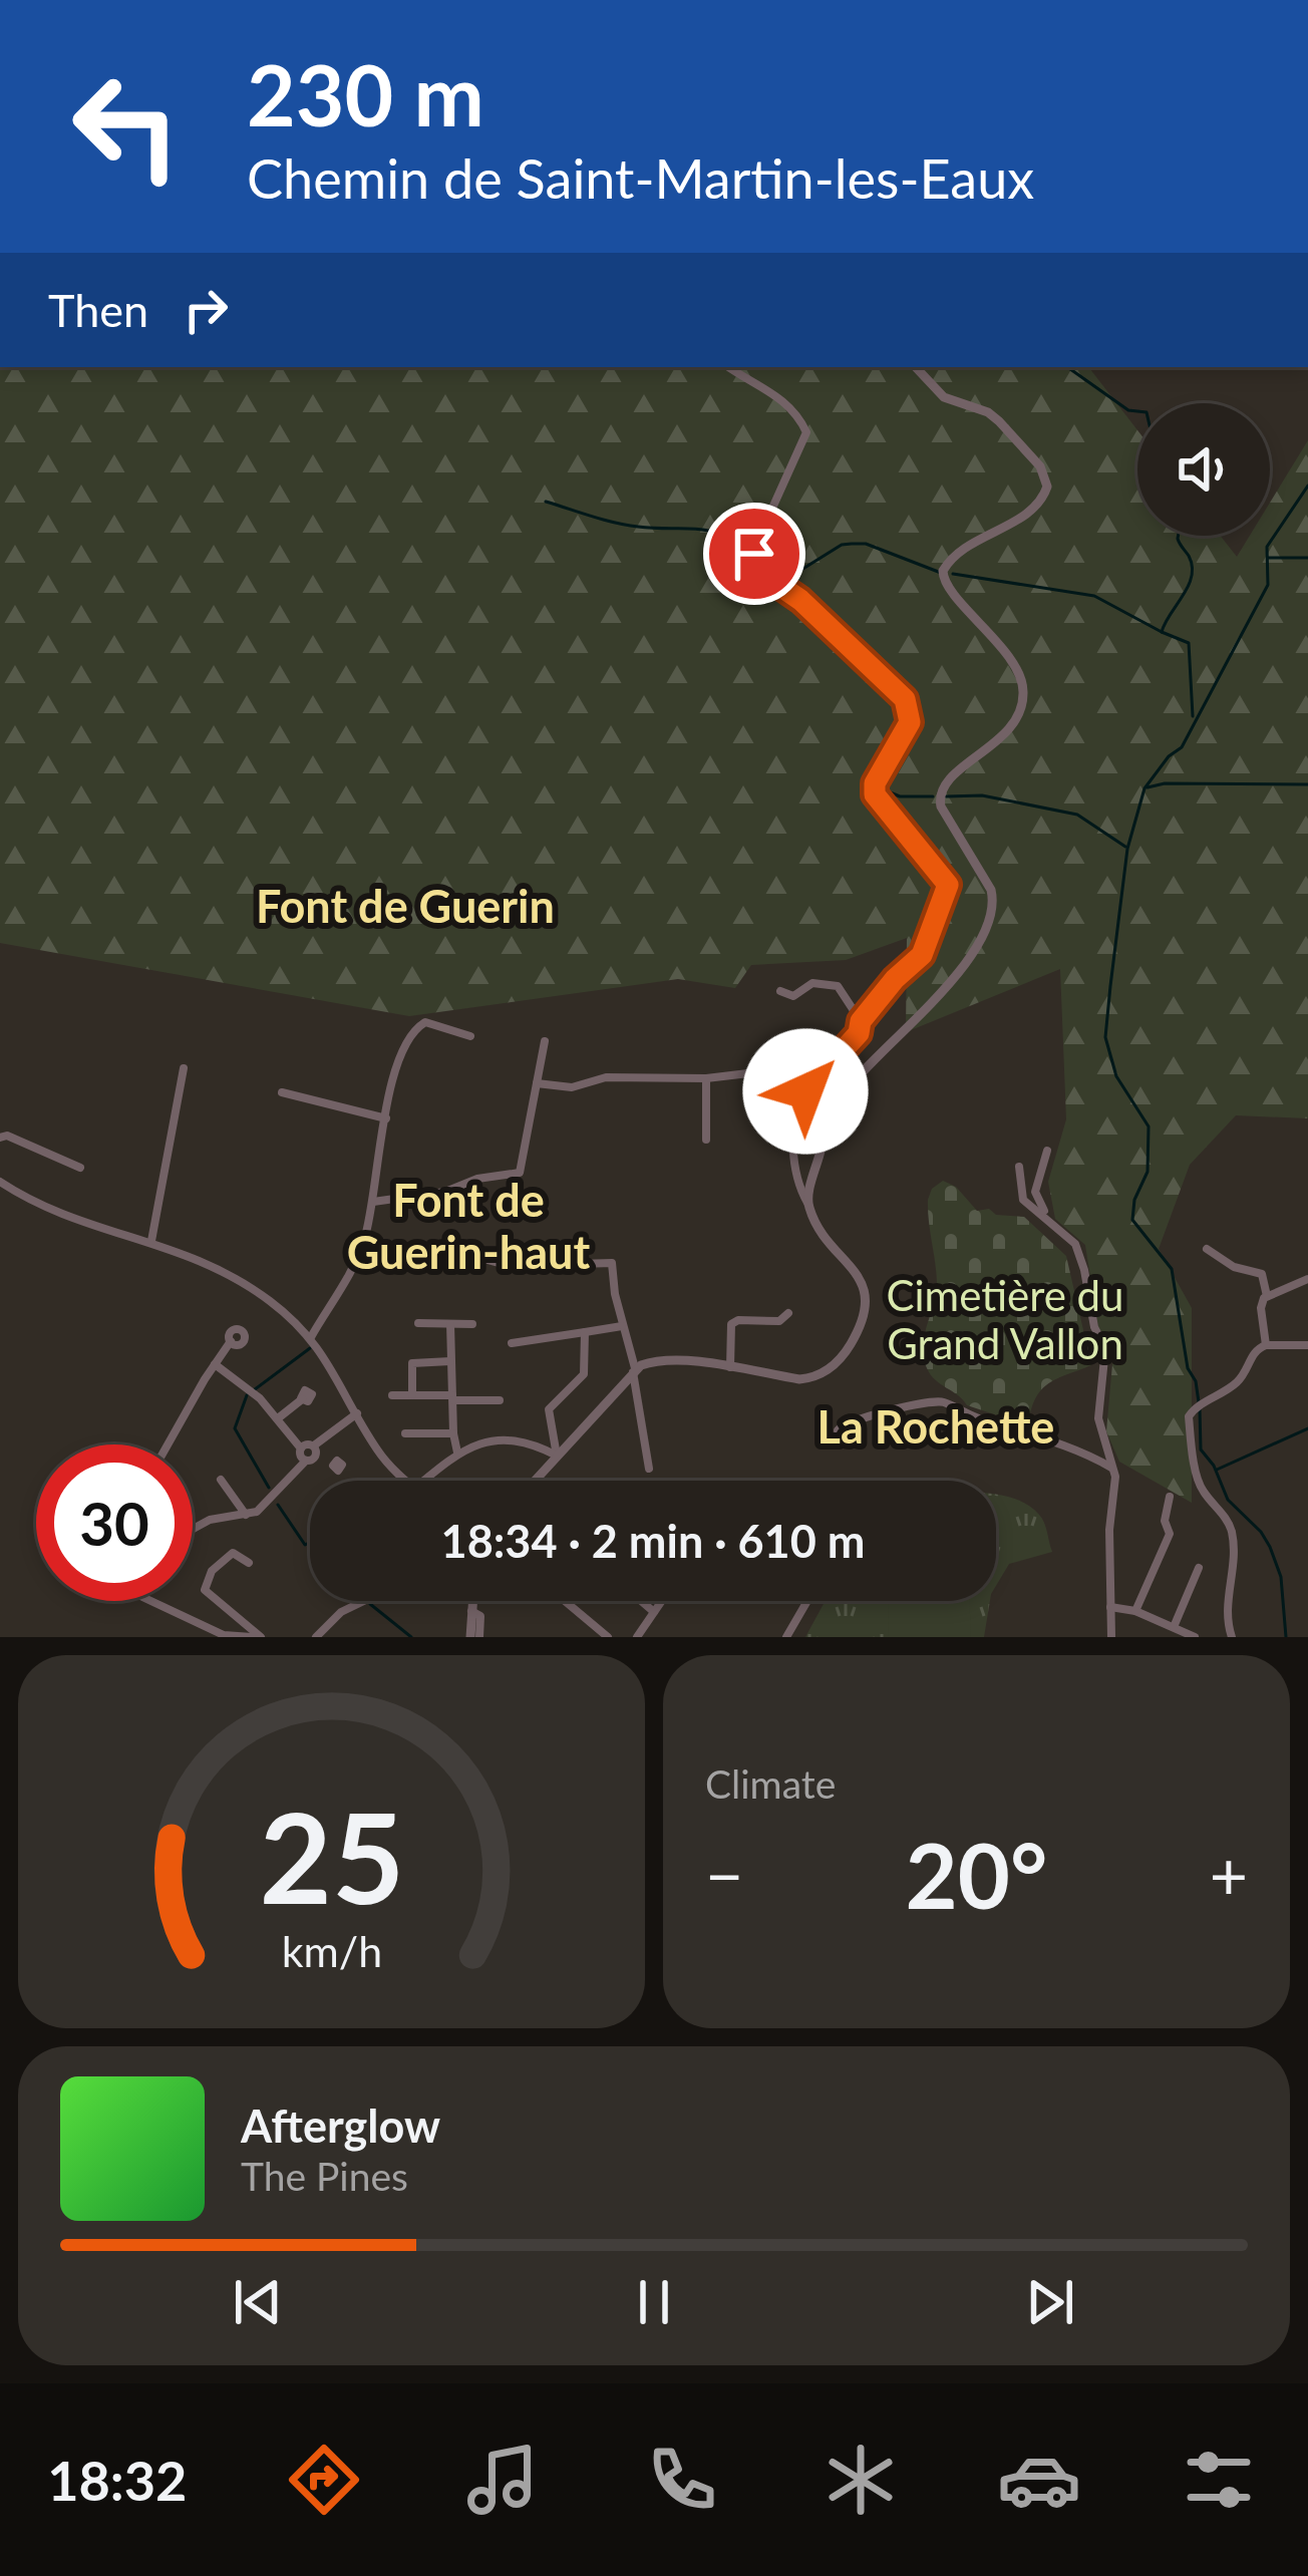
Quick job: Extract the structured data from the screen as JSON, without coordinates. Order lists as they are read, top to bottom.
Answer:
{
  "districts": ["Font de Guerin", "Font de Guerin-haut", "La Rochette"],
  "parks": ["Cimetière du Grand Vallon"],
  "page": {
    "turn": ["230 m", "Chemin de Saint-Martin-les-Eaux"],
    "then": "Then",
    "limit": "30",
    "trip": "18:34 · 2 min · 610 m",
    "tile": "Climate",
    "heat": ["−", "20°", "+"],
    "song": ["Afterglow", "The Pines"],
    "tabs": "18:32",
    "gauge": ["25", "km/h"]
  }
}
